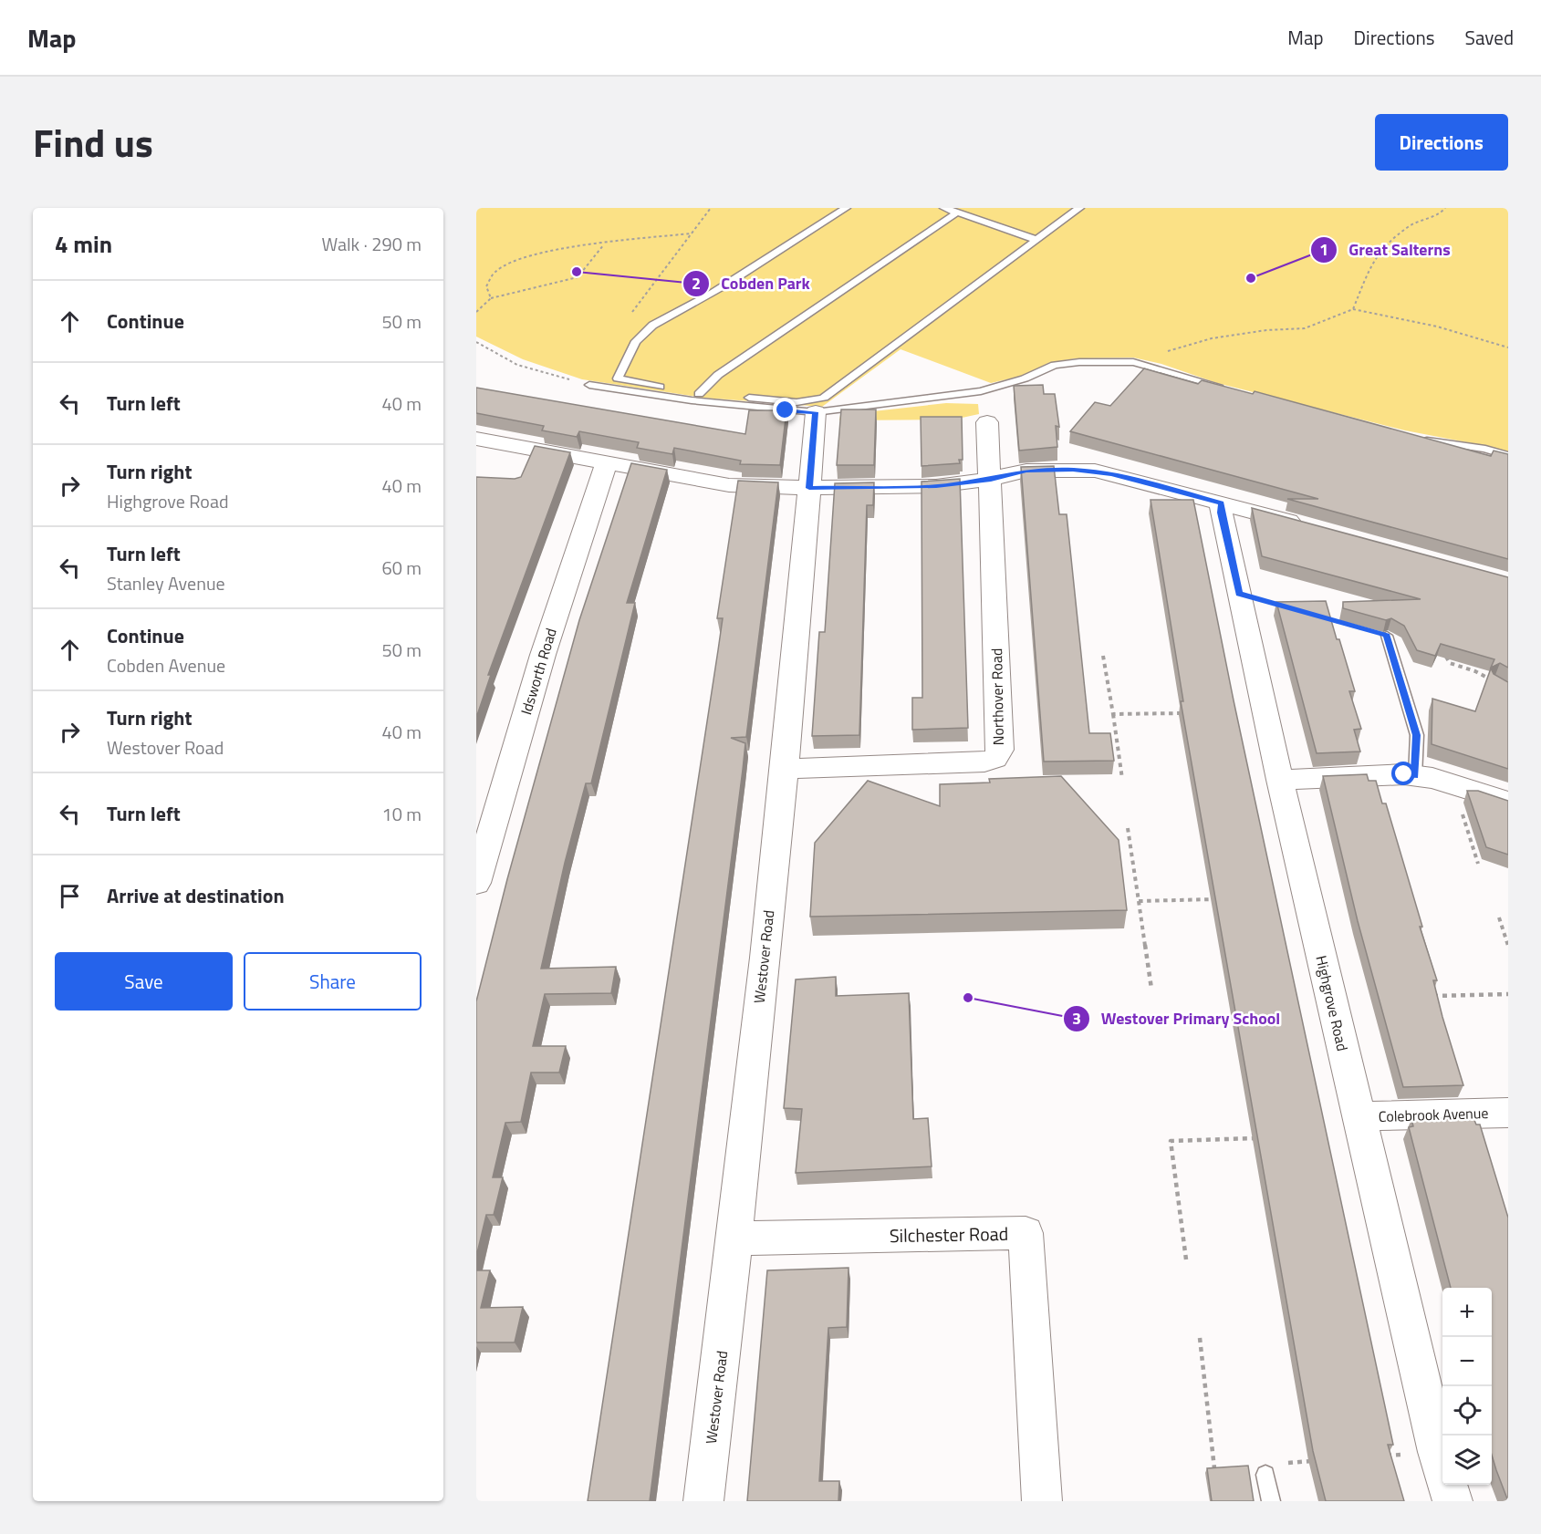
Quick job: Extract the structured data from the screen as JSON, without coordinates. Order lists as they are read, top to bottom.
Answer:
{
  "streets": {
    "street": [
      "Idsworth Road",
      "Northover Road",
      "Westover Road",
      "Highgrove Road",
      "Colebrook Avenue",
      "Silchester Road"
    ]
  },
  "crossings": [
    ["Northover Road", "Westover Road"],
    ["Westover Road", "Silchester Road"],
    ["Highgrove Road", "Colebrook Avenue"]
  ],
  "places": ["Cobden Park", "Great Salterns", "Westover Primary School"],
  "page": {
    "header": "Map",
    "nav": ["Map", "Directions", "Saved"],
    "title": "Find us",
    "buttons": [
      "Directions",
      ["Save", "Share"]
    ],
    "heading": ["4 min", "Walk · 290 m"],
    "list": [
      ["Continue", "50 m"],
      ["Turn left", "40 m"],
      ["Turn right", "Highgrove Road", "40 m"],
      ["Turn left", "Stanley Avenue", "60 m"],
      ["Continue", "Cobden Avenue", "50 m"],
      ["Turn right", "Westover Road", "40 m"],
      ["Turn left", "10 m"],
      "Arrive at destination"
    ],
    "map_buttons": ["+", "−"]
  }
}
